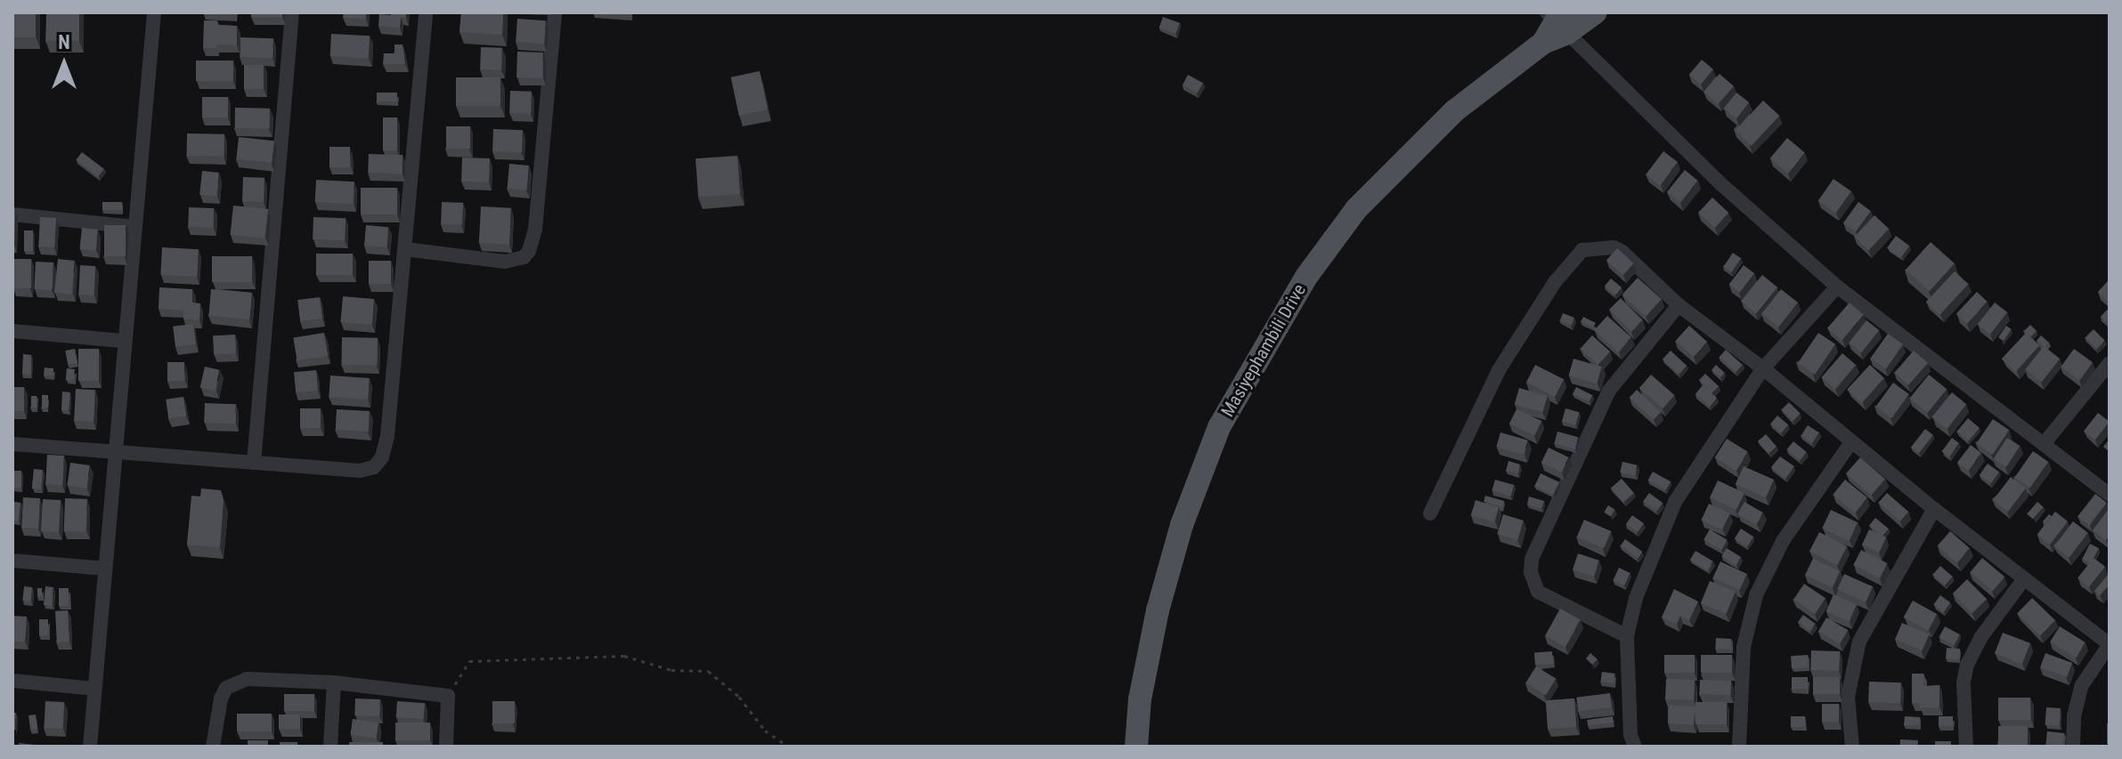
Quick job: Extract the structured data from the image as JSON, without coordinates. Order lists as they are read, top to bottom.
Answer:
{
  "streets": {
    "main road": ["Masiyephambili Drive"]
  },
  "north": "top"
}
